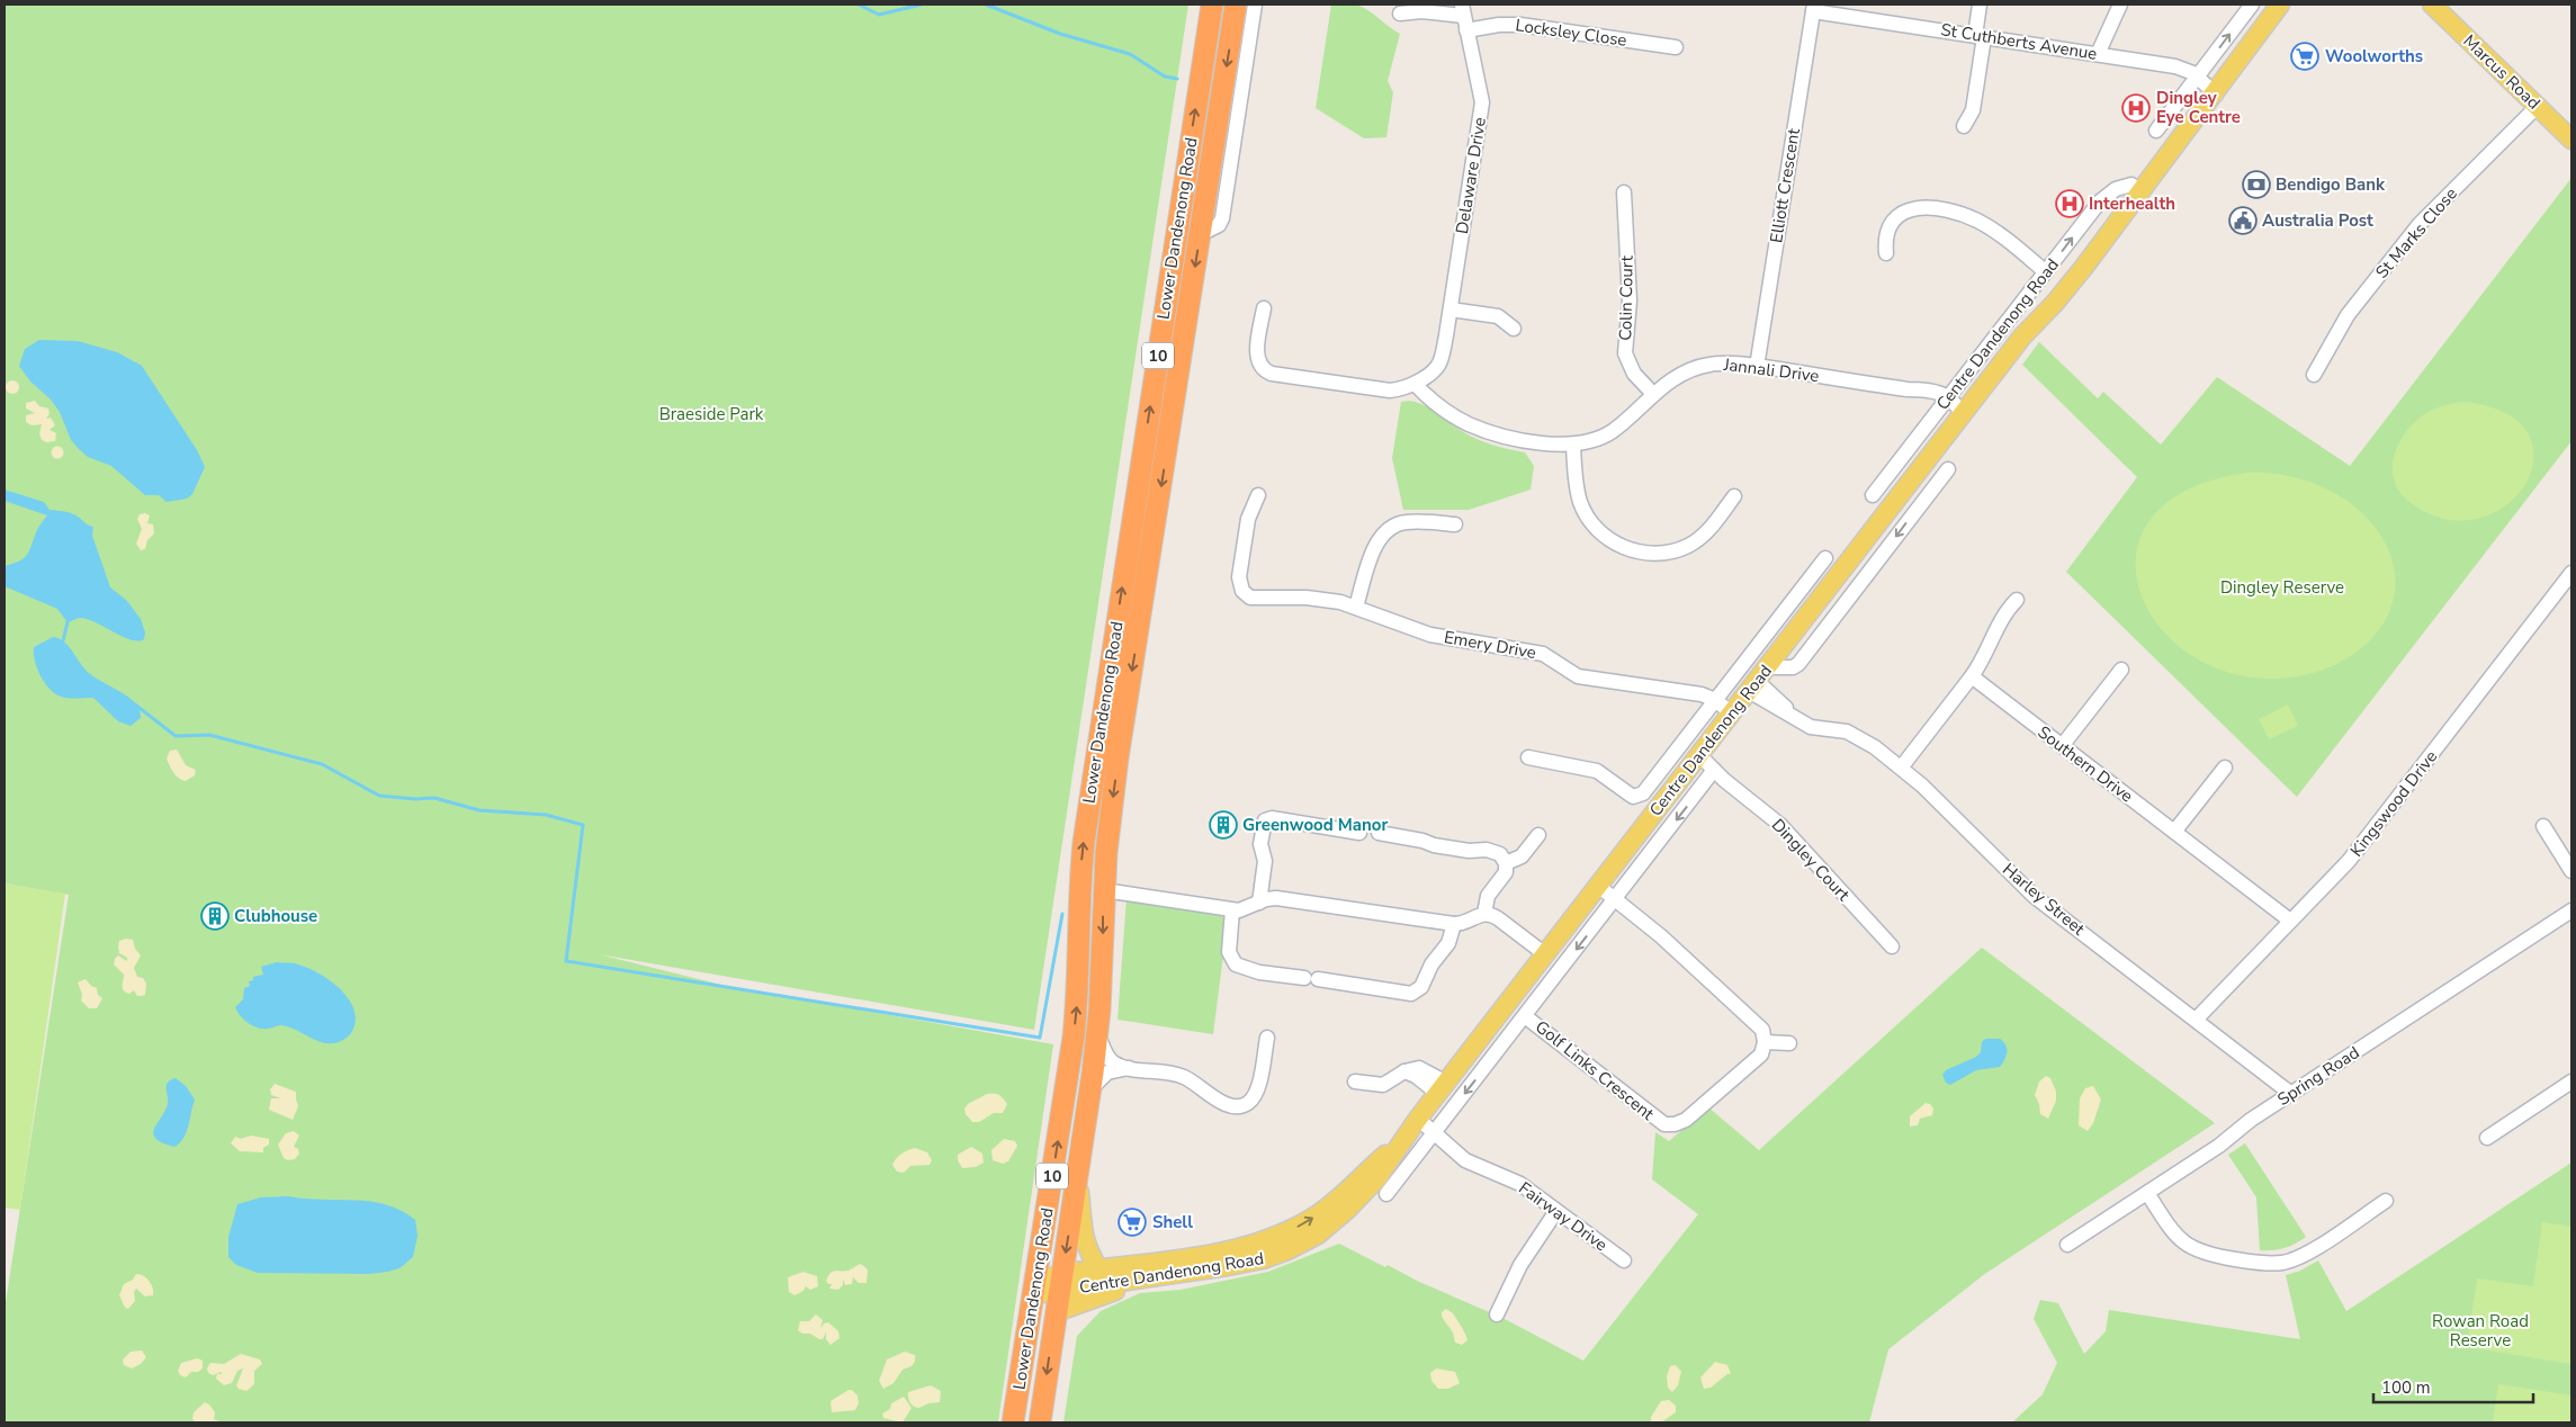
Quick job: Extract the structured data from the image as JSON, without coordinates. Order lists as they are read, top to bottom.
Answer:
{
  "streets": {
    "highway": ["Lower Dandenong Road", "10"],
    "main road": ["Marcus Road", "Centre Dandenong Road"],
    "street": [
      "Locksley Close",
      "St Cuthberts Avenue",
      "Delaware Drive",
      "Elliott Crescent",
      "St Marks Close",
      "Colin Court",
      "Jannali Drive",
      "Emery Drive",
      "Southern Drive",
      "Kingswood Drive",
      "Dingley Court",
      "Harley Street",
      "Golf Links Crescent",
      "Spring Road",
      "Fairway Drive"
    ]
  },
  "crossings": [
    ["Locksley Close", "Delaware Drive"],
    ["St Cuthberts Avenue", "Elliott Crescent"],
    ["St Cuthberts Avenue", "Centre Dandenong Road"],
    ["Marcus Road", "St Marks Close"],
    ["Delaware Drive", "Jannali Drive"],
    ["Elliott Crescent", "Jannali Drive"],
    ["Lower Dandenong Road", "Centre Dandenong Road"],
    ["Colin Court", "Jannali Drive"],
    ["Centre Dandenong Road", "Jannali Drive"],
    ["Centre Dandenong Road", "Emery Drive"],
    ["Centre Dandenong Road", "Dingley Court"],
    ["Centre Dandenong Road", "Harley Street"],
    ["Centre Dandenong Road", "Golf Links Crescent"],
    ["Centre Dandenong Road", "Fairway Drive"],
    ["Southern Drive", "Kingswood Drive"],
    ["Kingswood Drive", "Harley Street"],
    ["Harley Street", "Spring Road"]
  ],
  "parks": ["Braeside Park", "Dingley Reserve", "Rowan Road Reserve"],
  "places": {
    "supermarket": ["Woolworths", "Shell"],
    "hospital": ["Dingley Eye Centre", "Interhealth"],
    "bank": ["Bendigo Bank"],
    "public building": ["Australia Post"],
    "building": ["Greenwood Manor", "Clubhouse"]
  },
  "scale_bar": "100 m"
}
